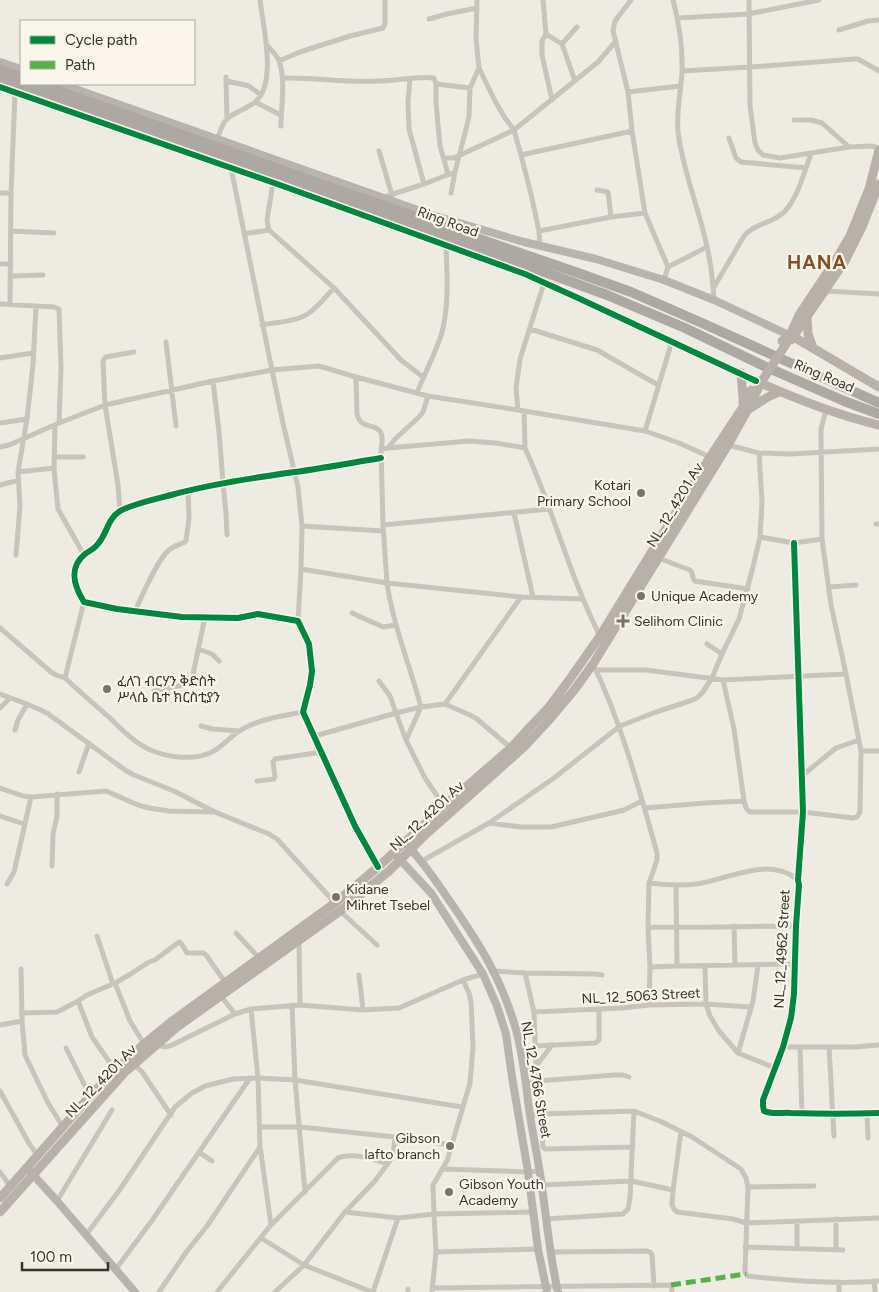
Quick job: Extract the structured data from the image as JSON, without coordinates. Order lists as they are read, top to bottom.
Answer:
{
  "streets": {
    "highway": ["Ring Road"],
    "main road": ["NL_12_4201 Av"],
    "street": ["NL_12_4962 Street", "NL_12_5063 Street", "NL_12_4766 Street"]
  },
  "crossings": [
    ["NL_12_4201 Av", "NL_12_4766 Street"],
    ["NL_12_5063 Street", "NL_12_4766 Street"]
  ],
  "districts": ["HANA"],
  "places": {
    "other": [
      "Kotari Primary School",
      "Unique Academy",
      "ፈለገ ብርሃን ቅድስት ሥላሴ ቤተ ክርስቲያን",
      "Kidane Mihret Tsebel",
      "Gibson lafto branch",
      "Gibson Youth Academy"
    ],
    "health": ["Selihom Clinic"]
  },
  "legend": ["Cycle path", "Path"],
  "scale_bar": "100 m"
}
